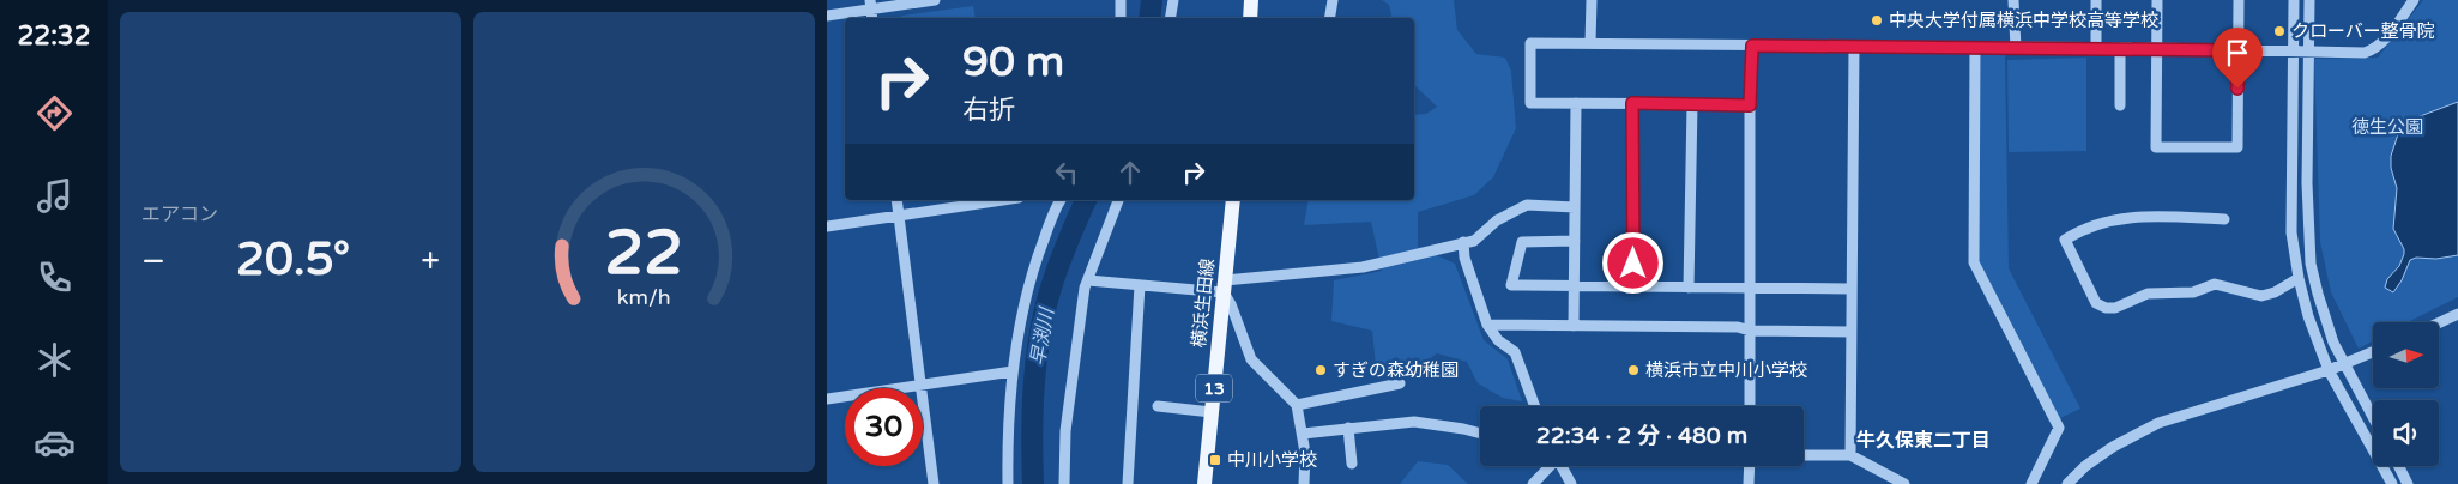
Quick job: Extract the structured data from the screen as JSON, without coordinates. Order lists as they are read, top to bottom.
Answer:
{
  "streets": {
    "main road": ["横浜生田線", "13"]
  },
  "districts": ["牛久保東二丁目"],
  "water": ["早渕川"],
  "parks": ["徳生公園"],
  "places": {
    "other": [
      "中央大学付属横浜中学校高等学校",
      "クローバー整骨院",
      "すぎの森幼稚園",
      "横浜市立中川小学校"
    ],
    "transit": ["中川小学校"]
  },
  "north": "right",
  "page": {
    "tabs": "22:32",
    "tile": "エアコン",
    "turn": ["90 m", "右折"],
    "heat": ["−", "20.5°", "+"],
    "limit": "30",
    "trip": "22:34 · 2 分 · 480 m",
    "gauge": ["22", "km/h"]
  }
}
